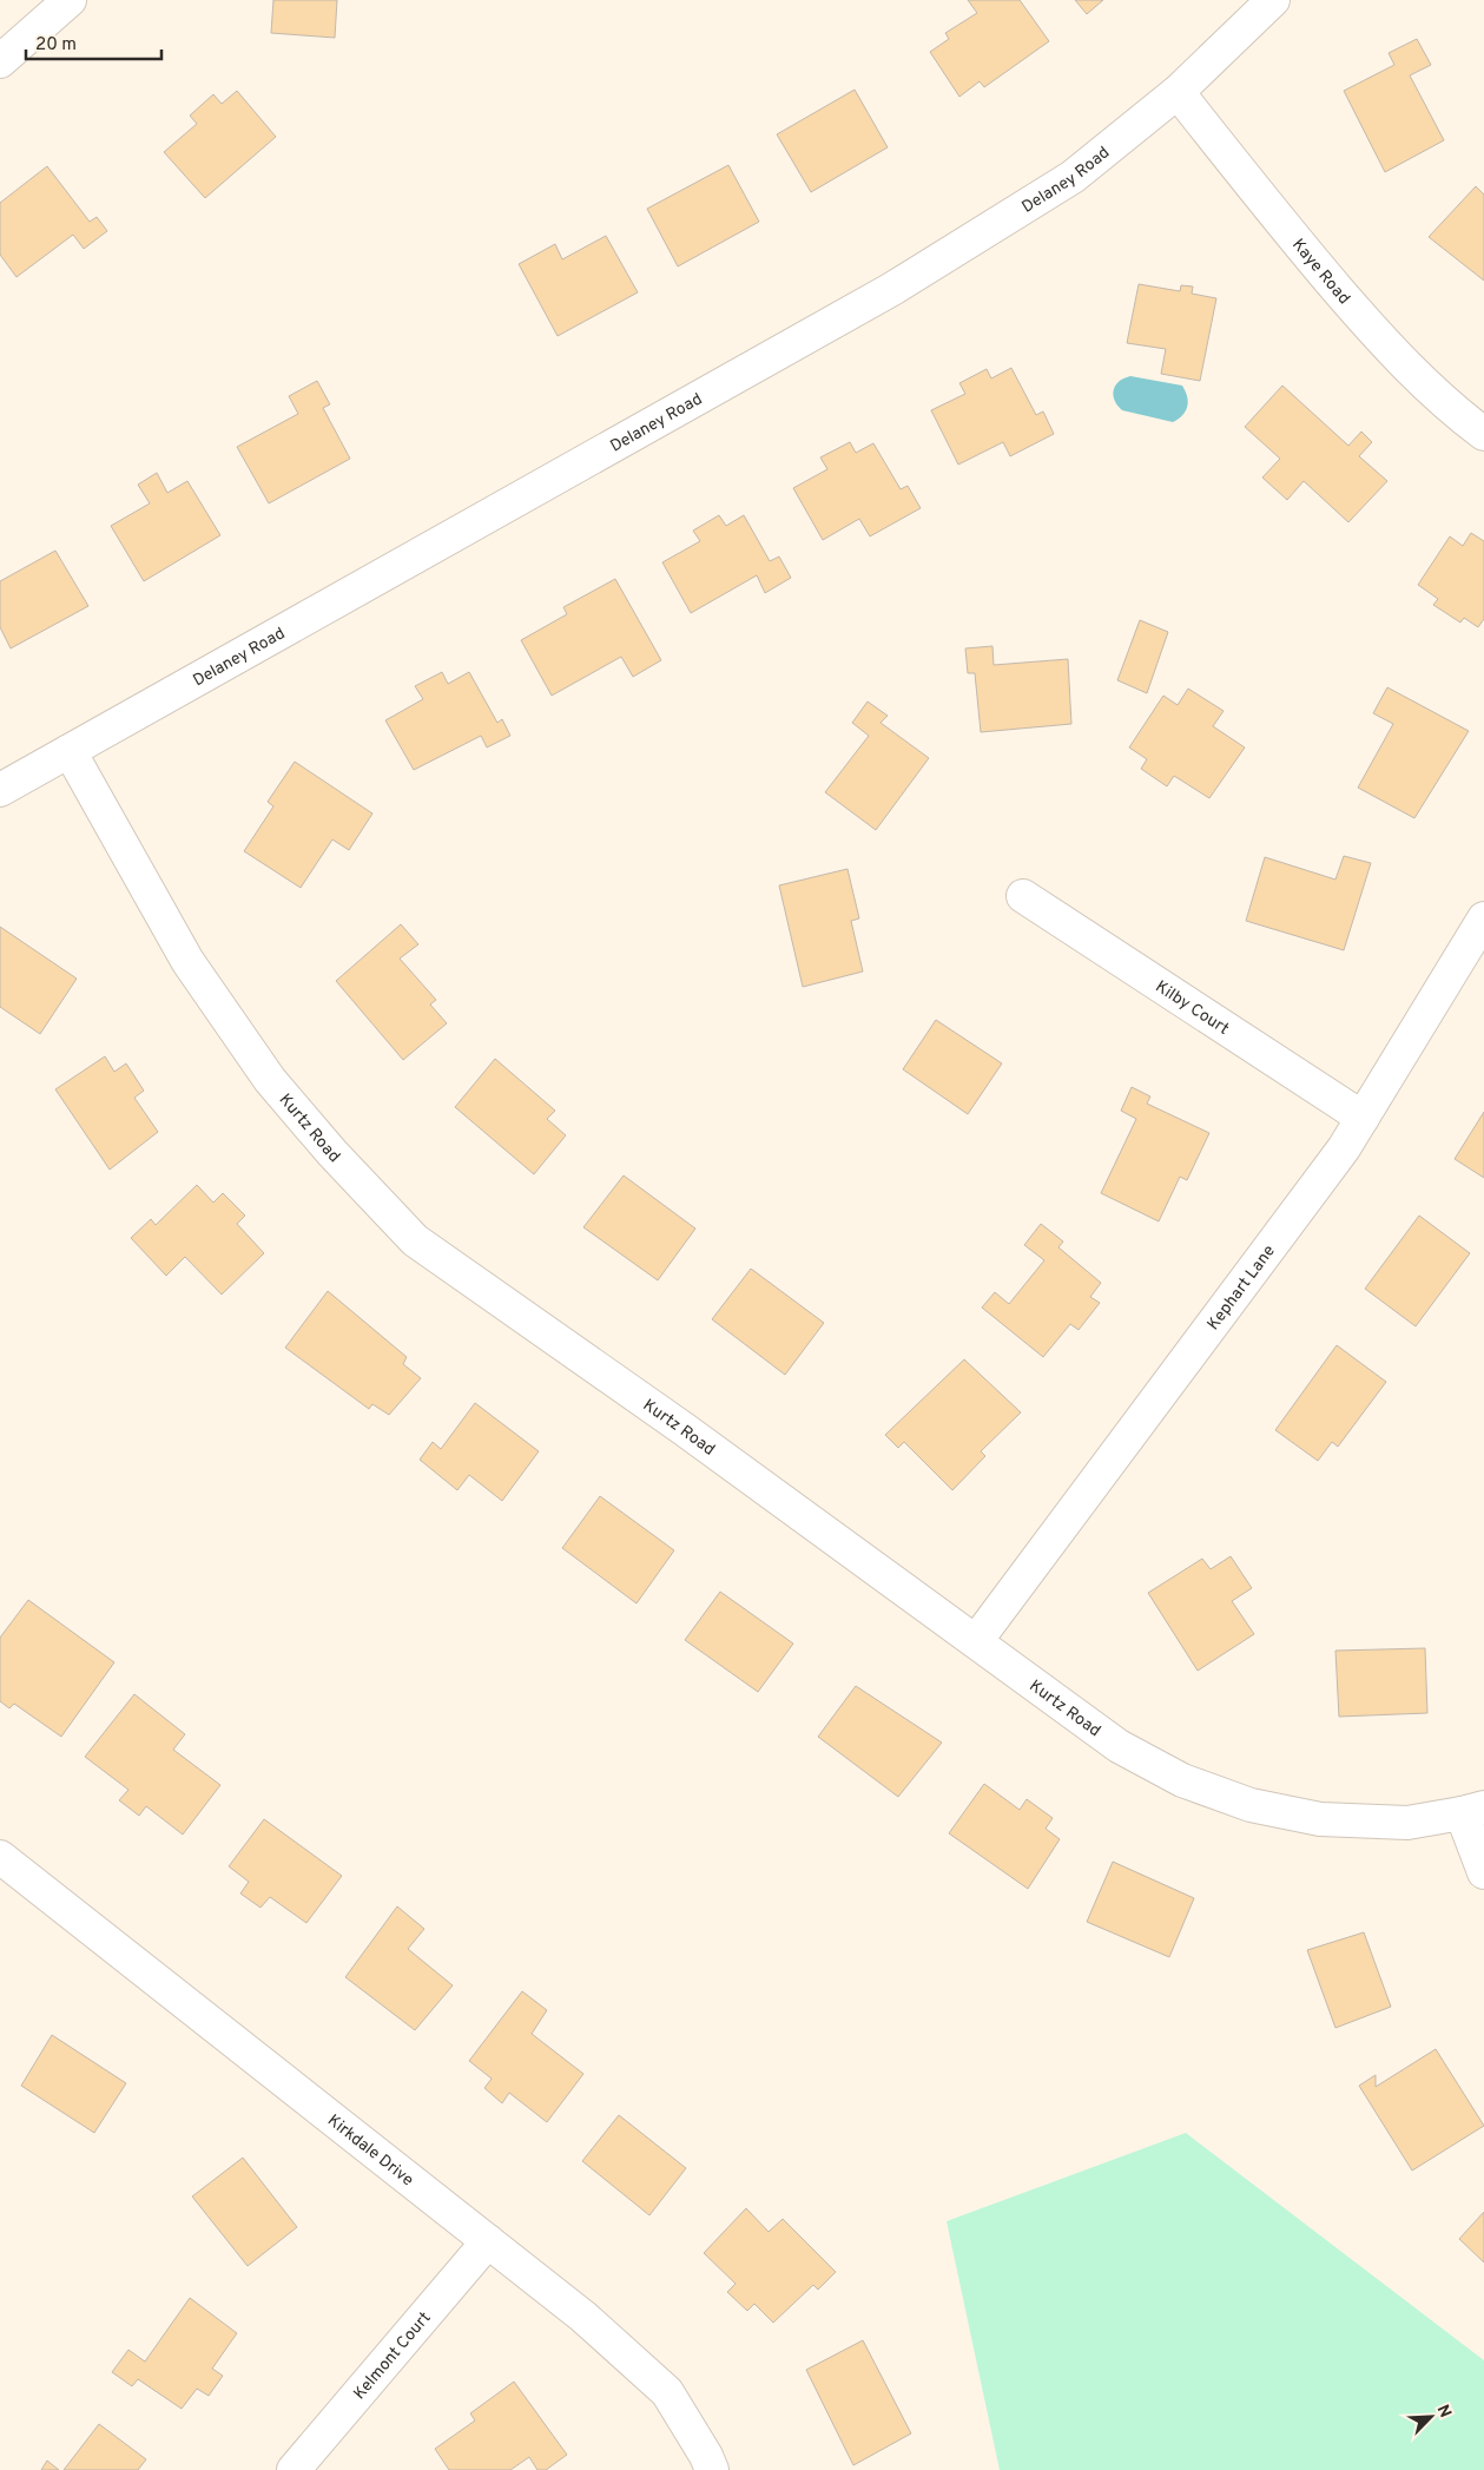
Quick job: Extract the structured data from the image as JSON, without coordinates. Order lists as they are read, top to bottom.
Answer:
{
  "streets": {
    "street": [
      "Delaney Road",
      "Kaye Road",
      "Kilby Court",
      "Kurtz Road",
      "Kephart Lane",
      "Kirkdale Drive",
      "Kelmont Court"
    ]
  },
  "crossings": [
    ["Delaney Road", "Kaye Road"],
    ["Delaney Road", "Kurtz Road"],
    ["Kilby Court", "Kephart Lane"],
    ["Kurtz Road", "Kephart Lane"],
    ["Kirkdale Drive", "Kelmont Court"]
  ],
  "scale_bar": "20 m",
  "north": "top right"
}
